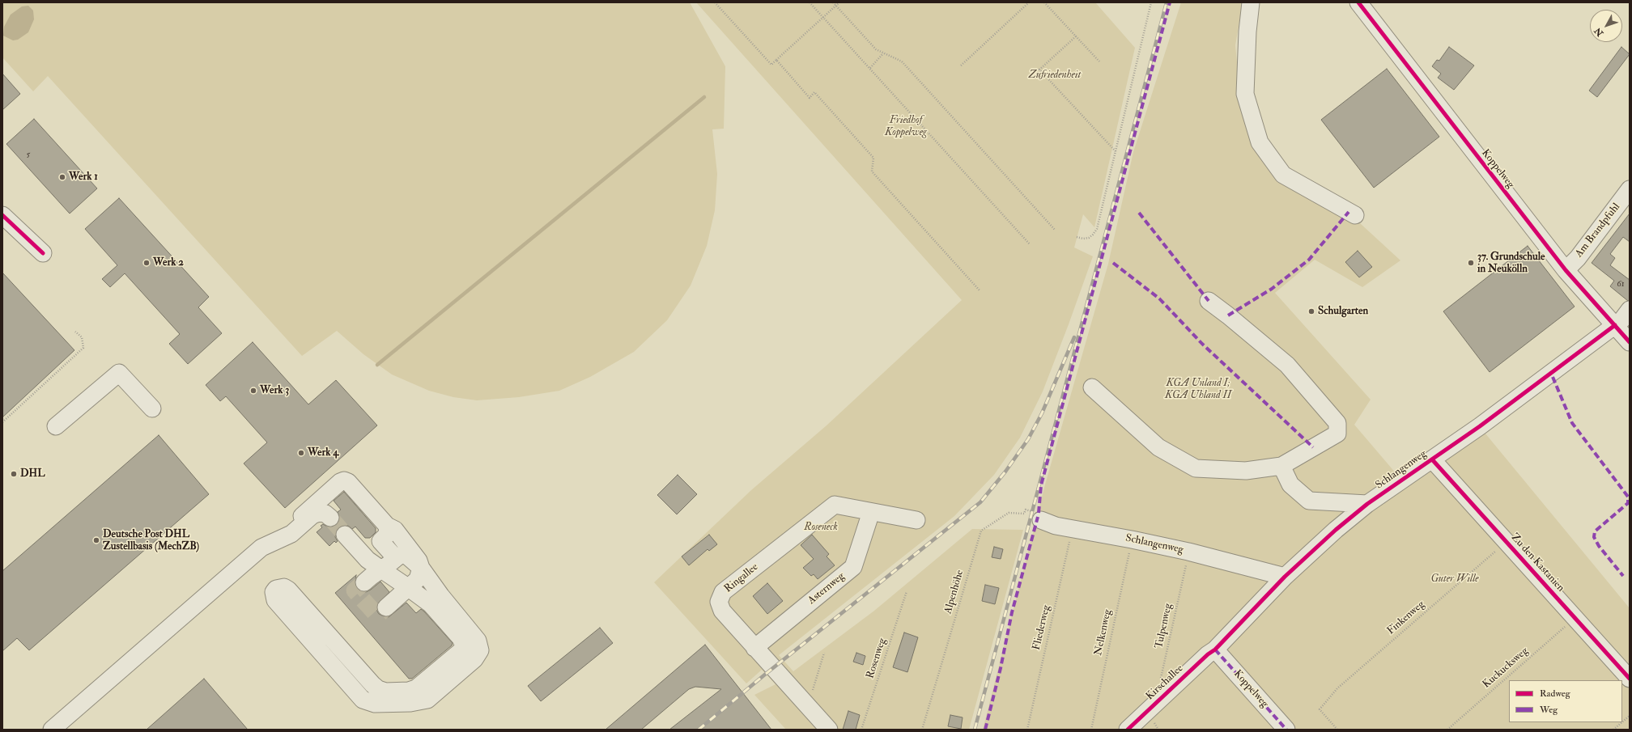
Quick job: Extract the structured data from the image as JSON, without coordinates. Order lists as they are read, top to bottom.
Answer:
{
  "streets": {
    "street": [
      "Koppelweg",
      "Am Brandpfuhl",
      "Schlangenweg",
      "Zu den Kastanien",
      "Ringallee",
      "Asternweg",
      "Kirschallee"
    ],
    "path": [
      "Alpenhöhe",
      "Finkenweg",
      "Tulpenweg",
      "Fliederweg",
      "Nelkenweg",
      "Rosenweg",
      "Kuckucksweg"
    ]
  },
  "crossings": [
    ["Koppelweg", "Am Brandpfuhl"],
    ["Koppelweg", "Schlangenweg"],
    ["Koppelweg", "Kirschallee"],
    ["Schlangenweg", "Zu den Kastanien"],
    ["Schlangenweg", "Alpenhöhe"],
    ["Schlangenweg", "Tulpenweg"],
    ["Schlangenweg", "Fliederweg"],
    ["Schlangenweg", "Nelkenweg"],
    ["Schlangenweg", "Kirschallee"],
    ["Zu den Kastanien", "Finkenweg"],
    ["Zu den Kastanien", "Kuckucksweg"],
    ["Ringallee", "Asternweg"]
  ],
  "parks": [
    "Zufriedenheit",
    "Friedhof Koppelweg",
    "KGA Unland I; KGA Uhland II",
    "Roseneck",
    "Guter Wille"
  ],
  "places": [
    "Werk 1",
    "Werk 2",
    "37. Grundschule in Neukölln",
    "Schulgarten",
    "Werk 3",
    "Werk 4",
    "DHL",
    "Deutsche Post DHL Zustellbasis (MechZB)"
  ],
  "house_numbers": ["5", "61"],
  "legend": ["Radweg", "Weg"],
  "north": "bottom left"
}
